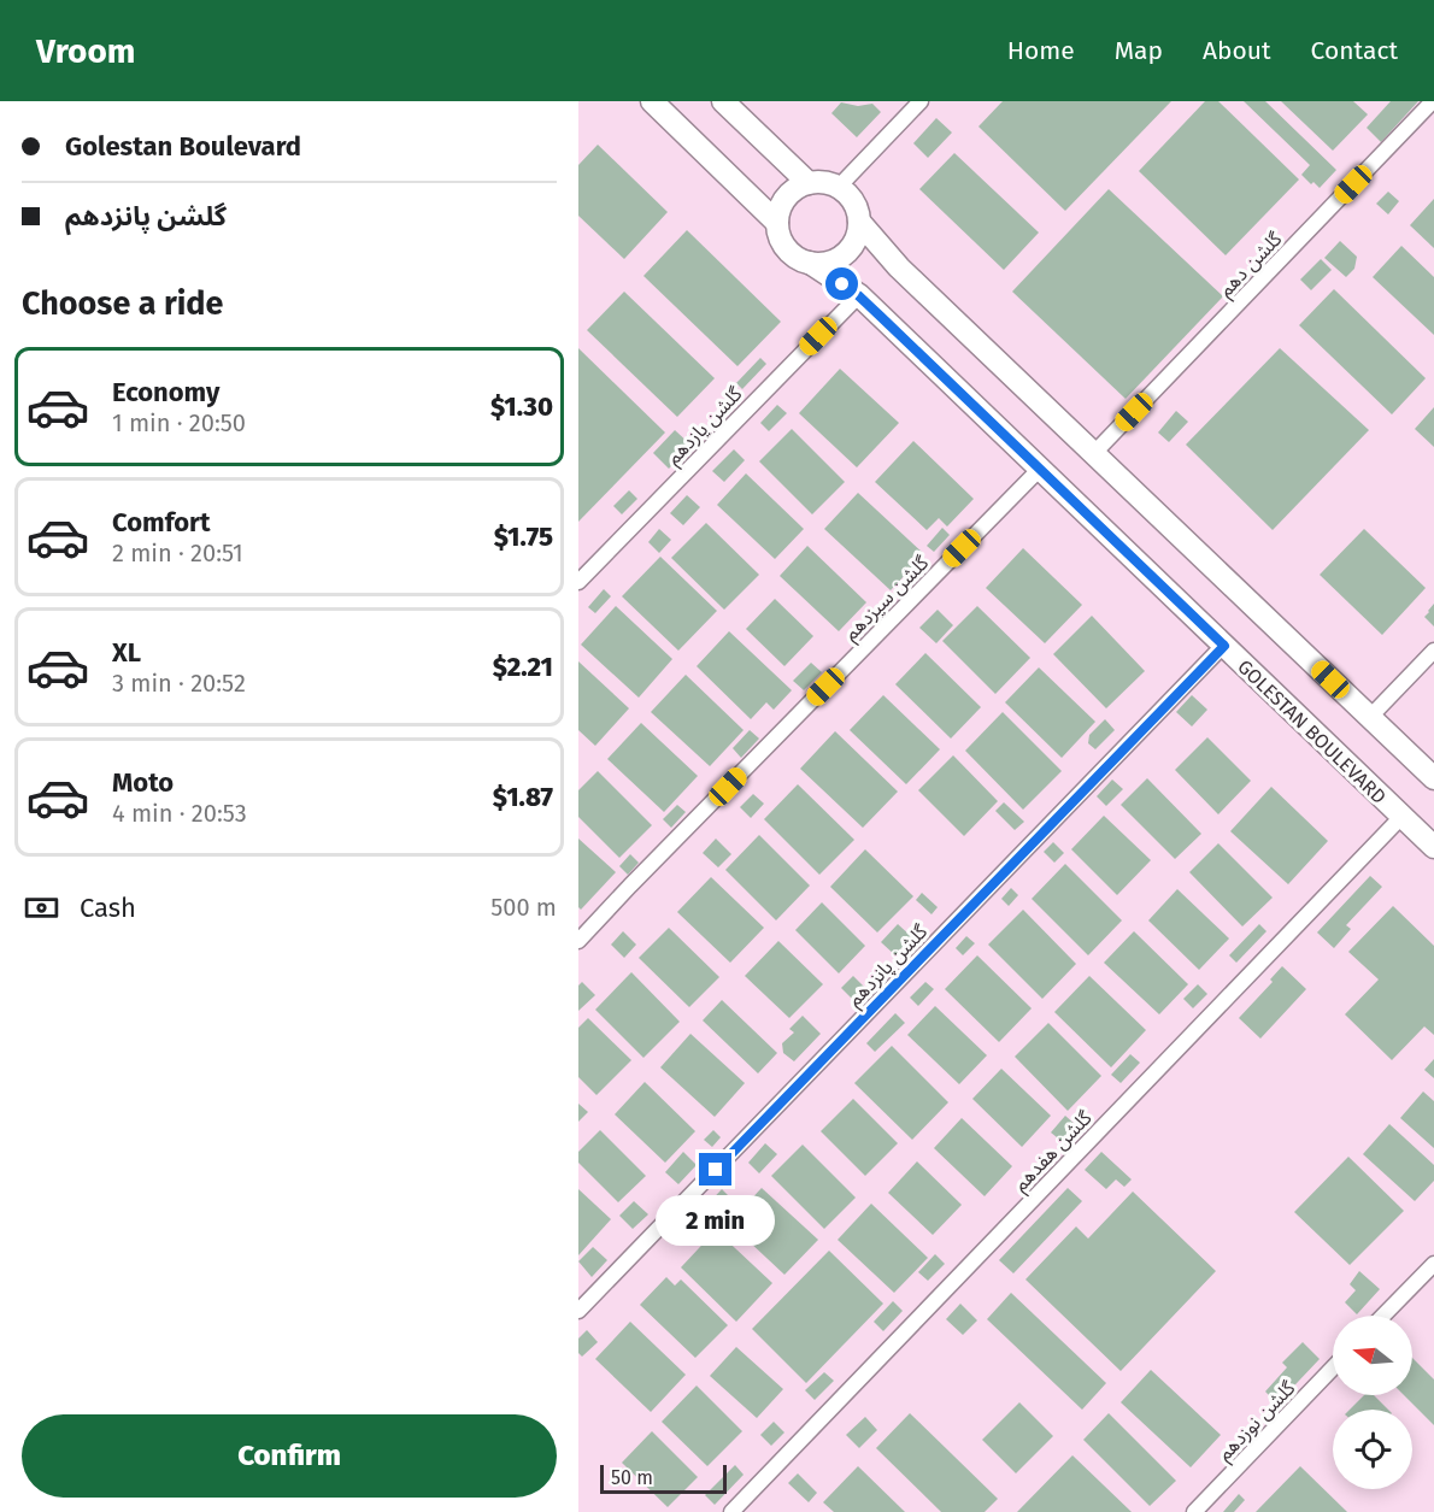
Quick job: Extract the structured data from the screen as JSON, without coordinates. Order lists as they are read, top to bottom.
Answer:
{
  "streets": {
    "street": [
      "گلشن دهم",
      "گلشن یازدهم",
      "گلشن سیزدهم",
      "GOLESTAN BOULEVARD",
      "گلشن پانزدهم",
      "گلشن هفدهم",
      "گلشن نوزدهم"
    ]
  },
  "crossings": [
    ["گلشن یازدهم", "GOLESTAN BOULEVARD"],
    ["گلشن سیزدهم", "GOLESTAN BOULEVARD"],
    ["GOLESTAN BOULEVARD", "گلشن پانزدهم"],
    ["GOLESTAN BOULEVARD", "گلشن هفدهم"]
  ],
  "scale_bar": "50 m",
  "north": "left",
  "page": {
    "header": "Vroom",
    "nav": [
      "Home",
      "Map",
      "About",
      "Contact"
    ],
    "banner": ["Golestan Boulevard", "گلشن پانزدهم"],
    "heading": "Choose a ride",
    "list": [
      {
        "name": "Economy",
        "note": "1 min · 20:50",
        "value": "$1.30"
      },
      {
        "name": "Comfort",
        "note": "2 min · 20:51",
        "value": "$1.75"
      },
      {
        "name": "XL",
        "note": "3 min · 20:52",
        "value": "$2.21"
      },
      {
        "name": "Moto",
        "note": "4 min · 20:53",
        "value": "$1.87"
      }
    ],
    "pay": ["Cash", "500 m"],
    "bubble": "2 min",
    "buttons": "Confirm",
    "scale": "50 m"
  }
}
